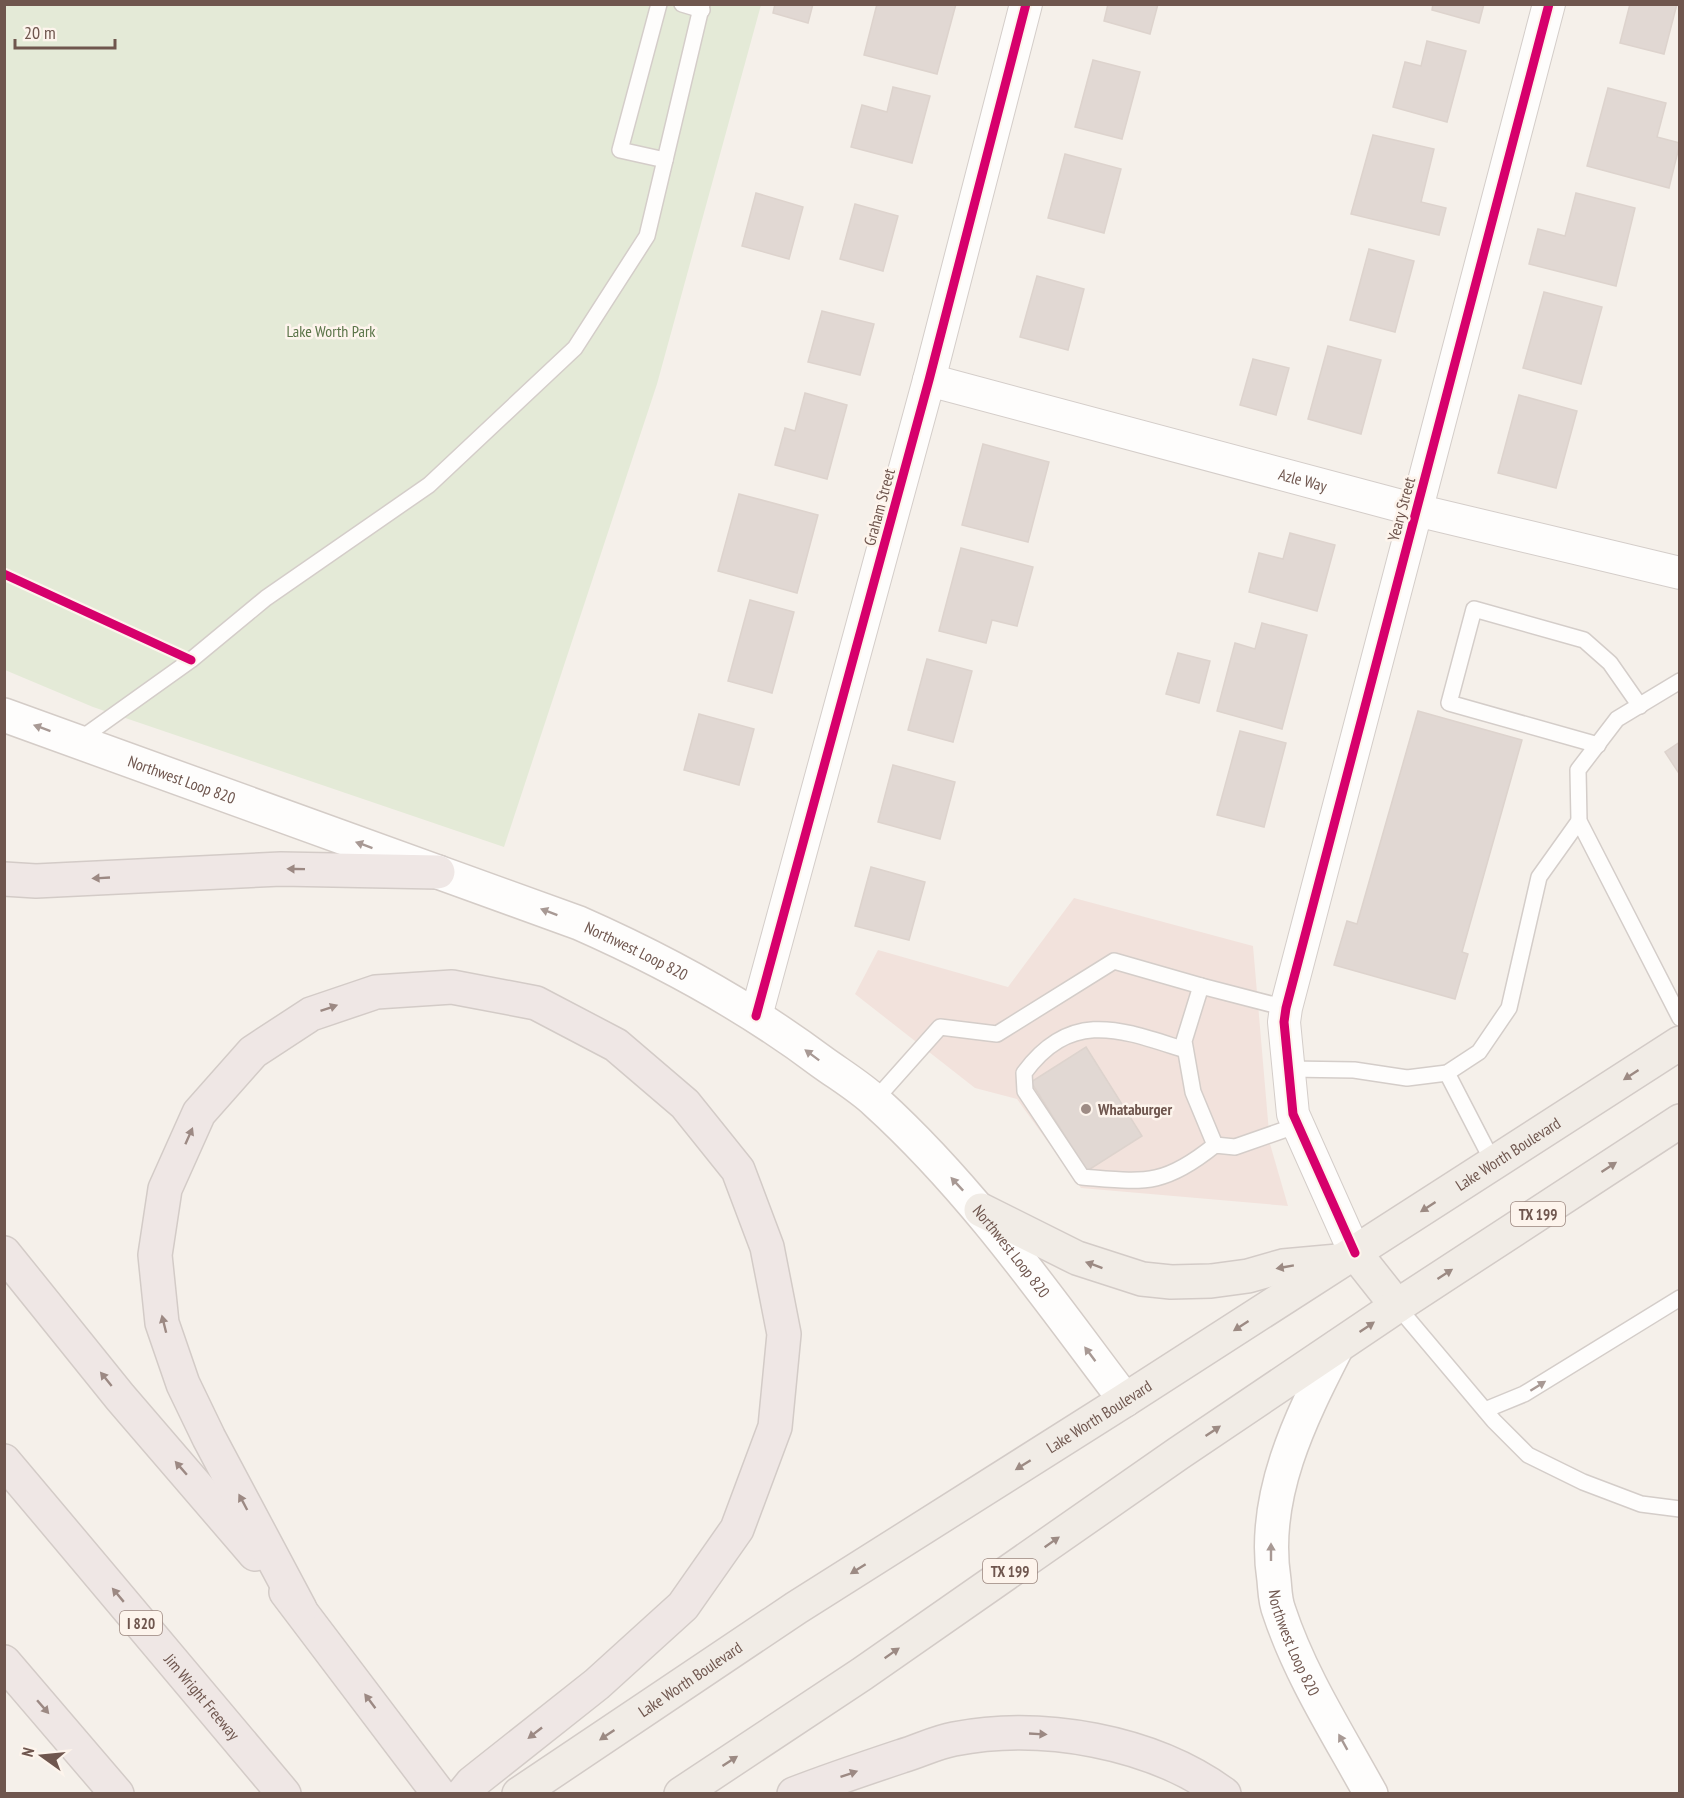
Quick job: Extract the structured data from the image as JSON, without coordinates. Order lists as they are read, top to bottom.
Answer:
{
  "streets": {
    "highway": ["I 820", "Jim Wright Freeway"],
    "main road": ["Northwest Loop 820", "Lake Worth Boulevard", "TX 199"],
    "street": ["Azle Way", "Graham Street", "Yeary Street"]
  },
  "crossings": [
    ["Azle Way", "Graham Street"],
    ["Azle Way", "Yeary Street"],
    ["Graham Street", "Northwest Loop 820"],
    ["Northwest Loop 820", "Lake Worth Boulevard"],
    ["Northwest Loop 820", "TX 199"]
  ],
  "one_way": ["Northwest Loop 820"],
  "parks": ["Lake Worth Park"],
  "places": ["Whataburger"],
  "scale_bar": "20 m",
  "north": "left"
}
